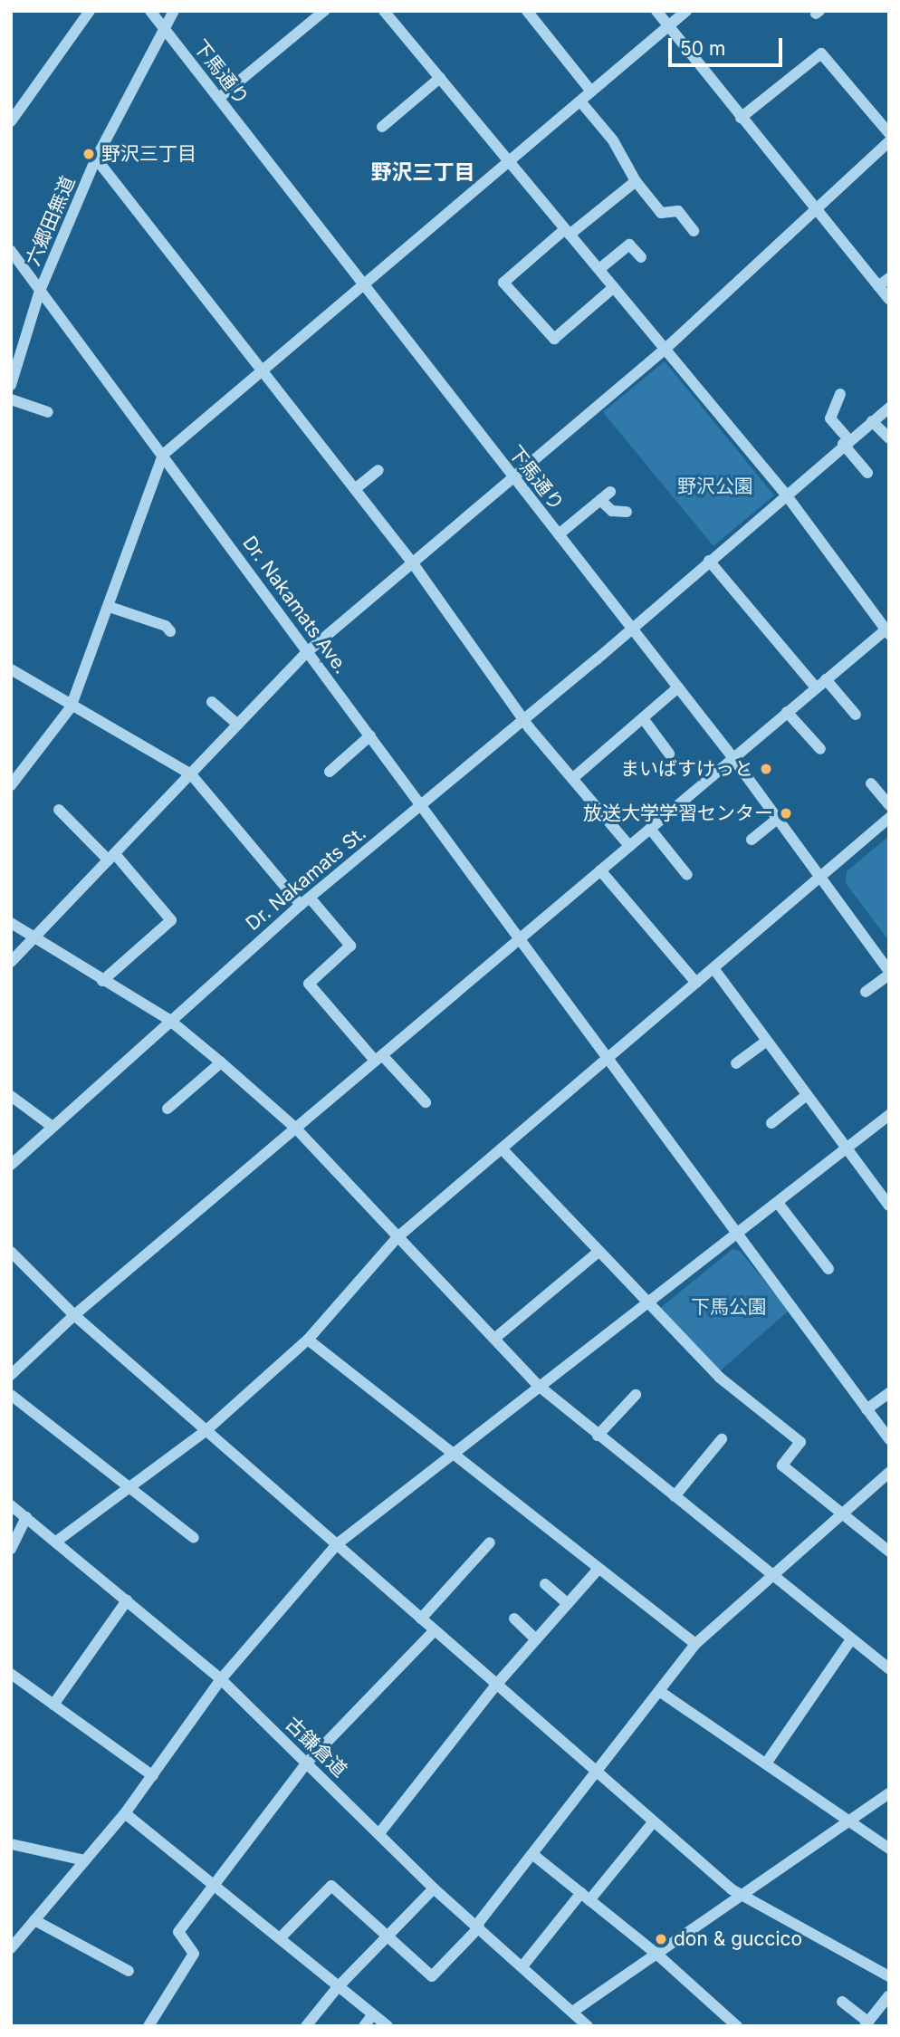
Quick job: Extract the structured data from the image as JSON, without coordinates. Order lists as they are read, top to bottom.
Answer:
{
  "streets": {
    "street": [
      "下馬通り",
      "六郷田無道",
      "Dr. Nakamats Ave.",
      "Dr. Nakamats St.",
      "古鎌倉道"
    ]
  },
  "crossings": [
    ["下馬通り", "六郷田無道"],
    ["下馬通り", "Dr. Nakamats St."],
    ["六郷田無道", "Dr. Nakamats Ave."],
    ["Dr. Nakamats Ave.", "Dr. Nakamats St."]
  ],
  "districts": ["野沢三丁目"],
  "parks": ["野沢公園", "下馬公園"],
  "places": [
    "野沢三丁目",
    "まいばすけっと",
    "放送大学学習センター",
    "don & guccico"
  ],
  "scale_bar": "50 m"
}
